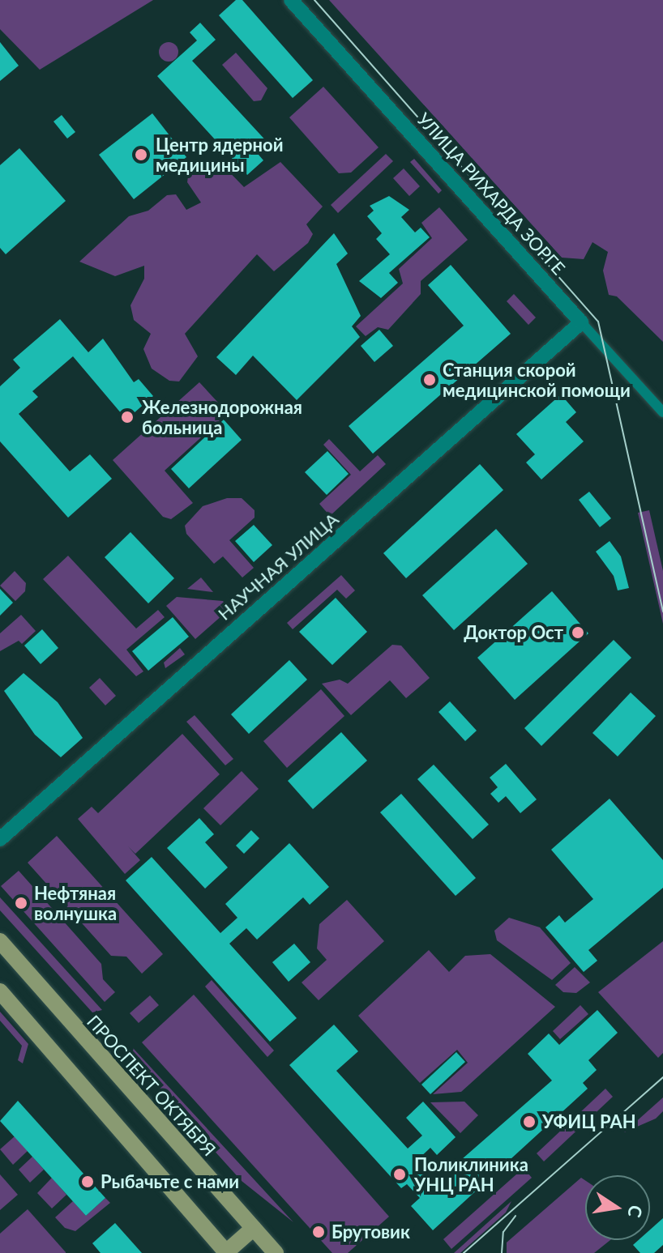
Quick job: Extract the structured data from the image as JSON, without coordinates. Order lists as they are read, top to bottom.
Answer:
{
  "streets": {
    "main road": ["ПРОСПЕКТ ОКТЯБРЯ"],
    "street": ["УЛИЦА РИХАРДА ЗОРГЕ", "НАУЧНАЯ УЛИЦА"]
  },
  "crossings": [
    ["УЛИЦА РИХАРДА ЗОРГЕ", "НАУЧНАЯ УЛИЦА"]
  ],
  "places": [
    "Центр ядерной медицины",
    "Станция скорой медицинской помощи",
    "Железнодорожная больница",
    "Доктор Ост",
    "Нефтяная волнушка",
    "УФИЦ РАН",
    "Поликлиника УНЦ РАН",
    "Рыбачьте с нами",
    "Брутовик"
  ],
  "north": "right"
}
